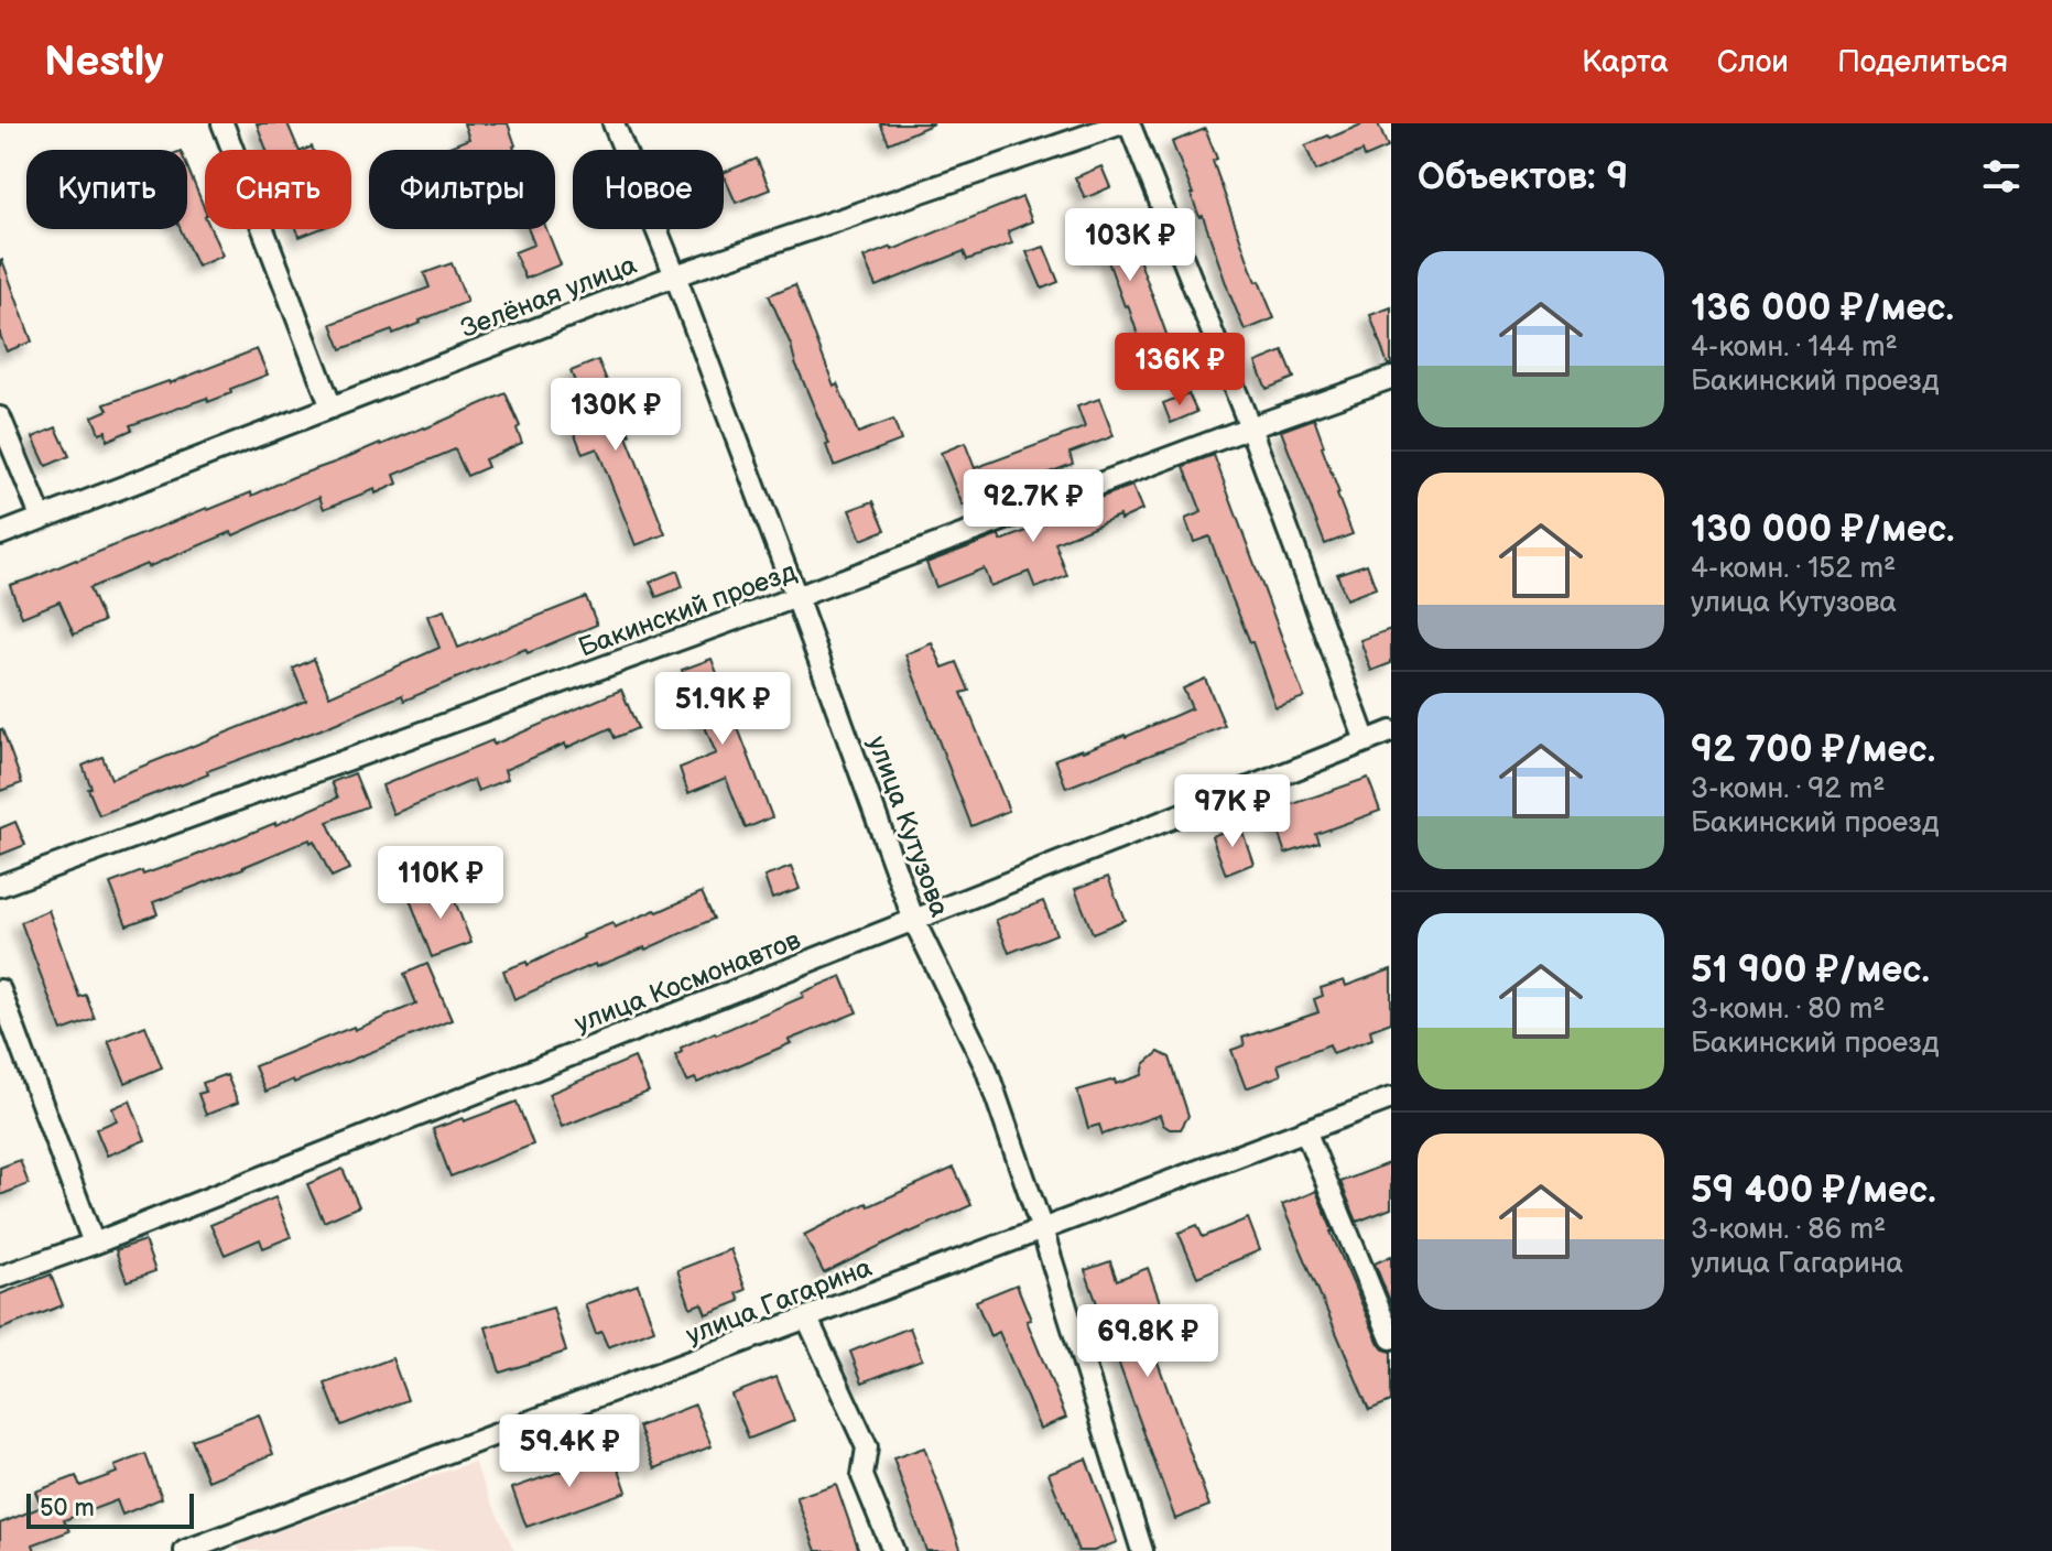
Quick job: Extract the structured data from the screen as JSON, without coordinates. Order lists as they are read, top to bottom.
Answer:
{
  "streets": {
    "street": [
      "Зелёная улица",
      "Бакинский проезд",
      "улица Кутузова",
      "улица Космонавтов",
      "улица Гагарина"
    ]
  },
  "crossings": [
    ["Зелёная улица", "улица Кутузова"],
    ["Бакинский проезд", "улица Кутузова"],
    ["улица Кутузова", "улица Космонавтов"],
    ["улица Кутузова", "улица Гагарина"]
  ],
  "scale_bar": "50 m",
  "page": {
    "header": "Nestly",
    "nav": ["Карта", "Слои", "Поделиться"],
    "heading": "Объектов: 9",
    "chip": [
      "Купить",
      "Снять",
      "Фильтры",
      "Новое"
    ],
    "price": [
      "103K ₽",
      "136K ₽",
      "130K ₽",
      "92.7K ₽",
      "51.9K ₽",
      "97K ₽",
      "110K ₽",
      "69.8K ₽",
      "59.4K ₽"
    ],
    "list": [
      {
        "name": "136 000 ₽/мес.",
        "note": "4-комн. · 144 m² · Бакинский проезд"
      },
      {
        "name": "130 000 ₽/мес.",
        "note": "4-комн. · 152 m² · улица Кутузова"
      },
      {
        "name": "92 700 ₽/мес.",
        "note": "3-комн. · 92 m² · Бакинский проезд"
      },
      {
        "name": "51 900 ₽/мес.",
        "note": "3-комн. · 80 m² · Бакинский проезд"
      },
      {
        "name": "59 400 ₽/мес.",
        "note": "3-комн. · 86 m² · улица Гагарина"
      }
    ],
    "scale": "50 m"
  }
}
